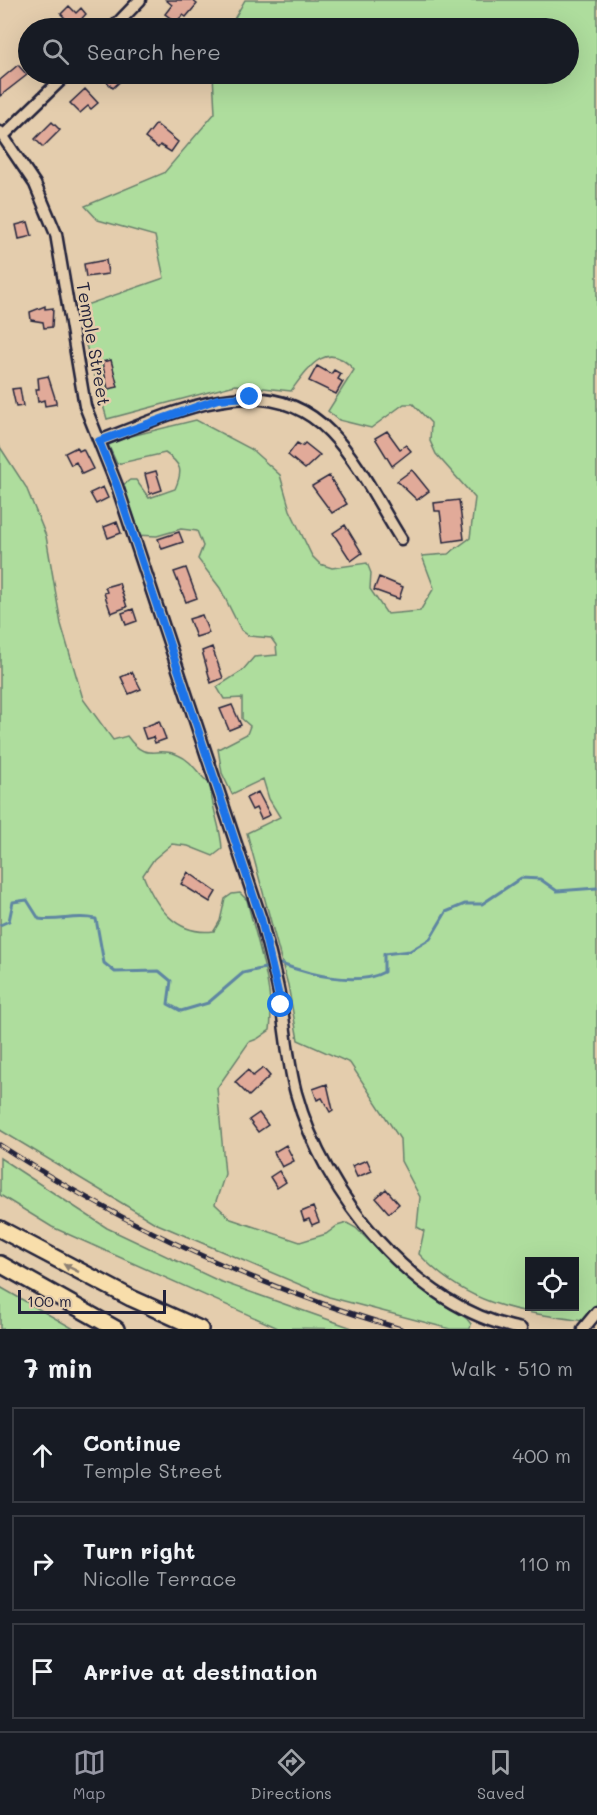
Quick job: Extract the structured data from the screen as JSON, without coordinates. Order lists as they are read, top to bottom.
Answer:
{
  "streets": {
    "street": ["Temple Street"]
  },
  "scale_bar": "100 m",
  "page": {
    "search": "Search here",
    "scale": "100 m",
    "heading": ["7 min", "Walk · 510 m"],
    "list": [
      ["Continue", "Temple Street", "400 m"],
      ["Turn right", "Nicolle Terrace", "110 m"],
      "Arrive at destination"
    ],
    "nav": ["Map", "Directions", "Saved"]
  }
}
